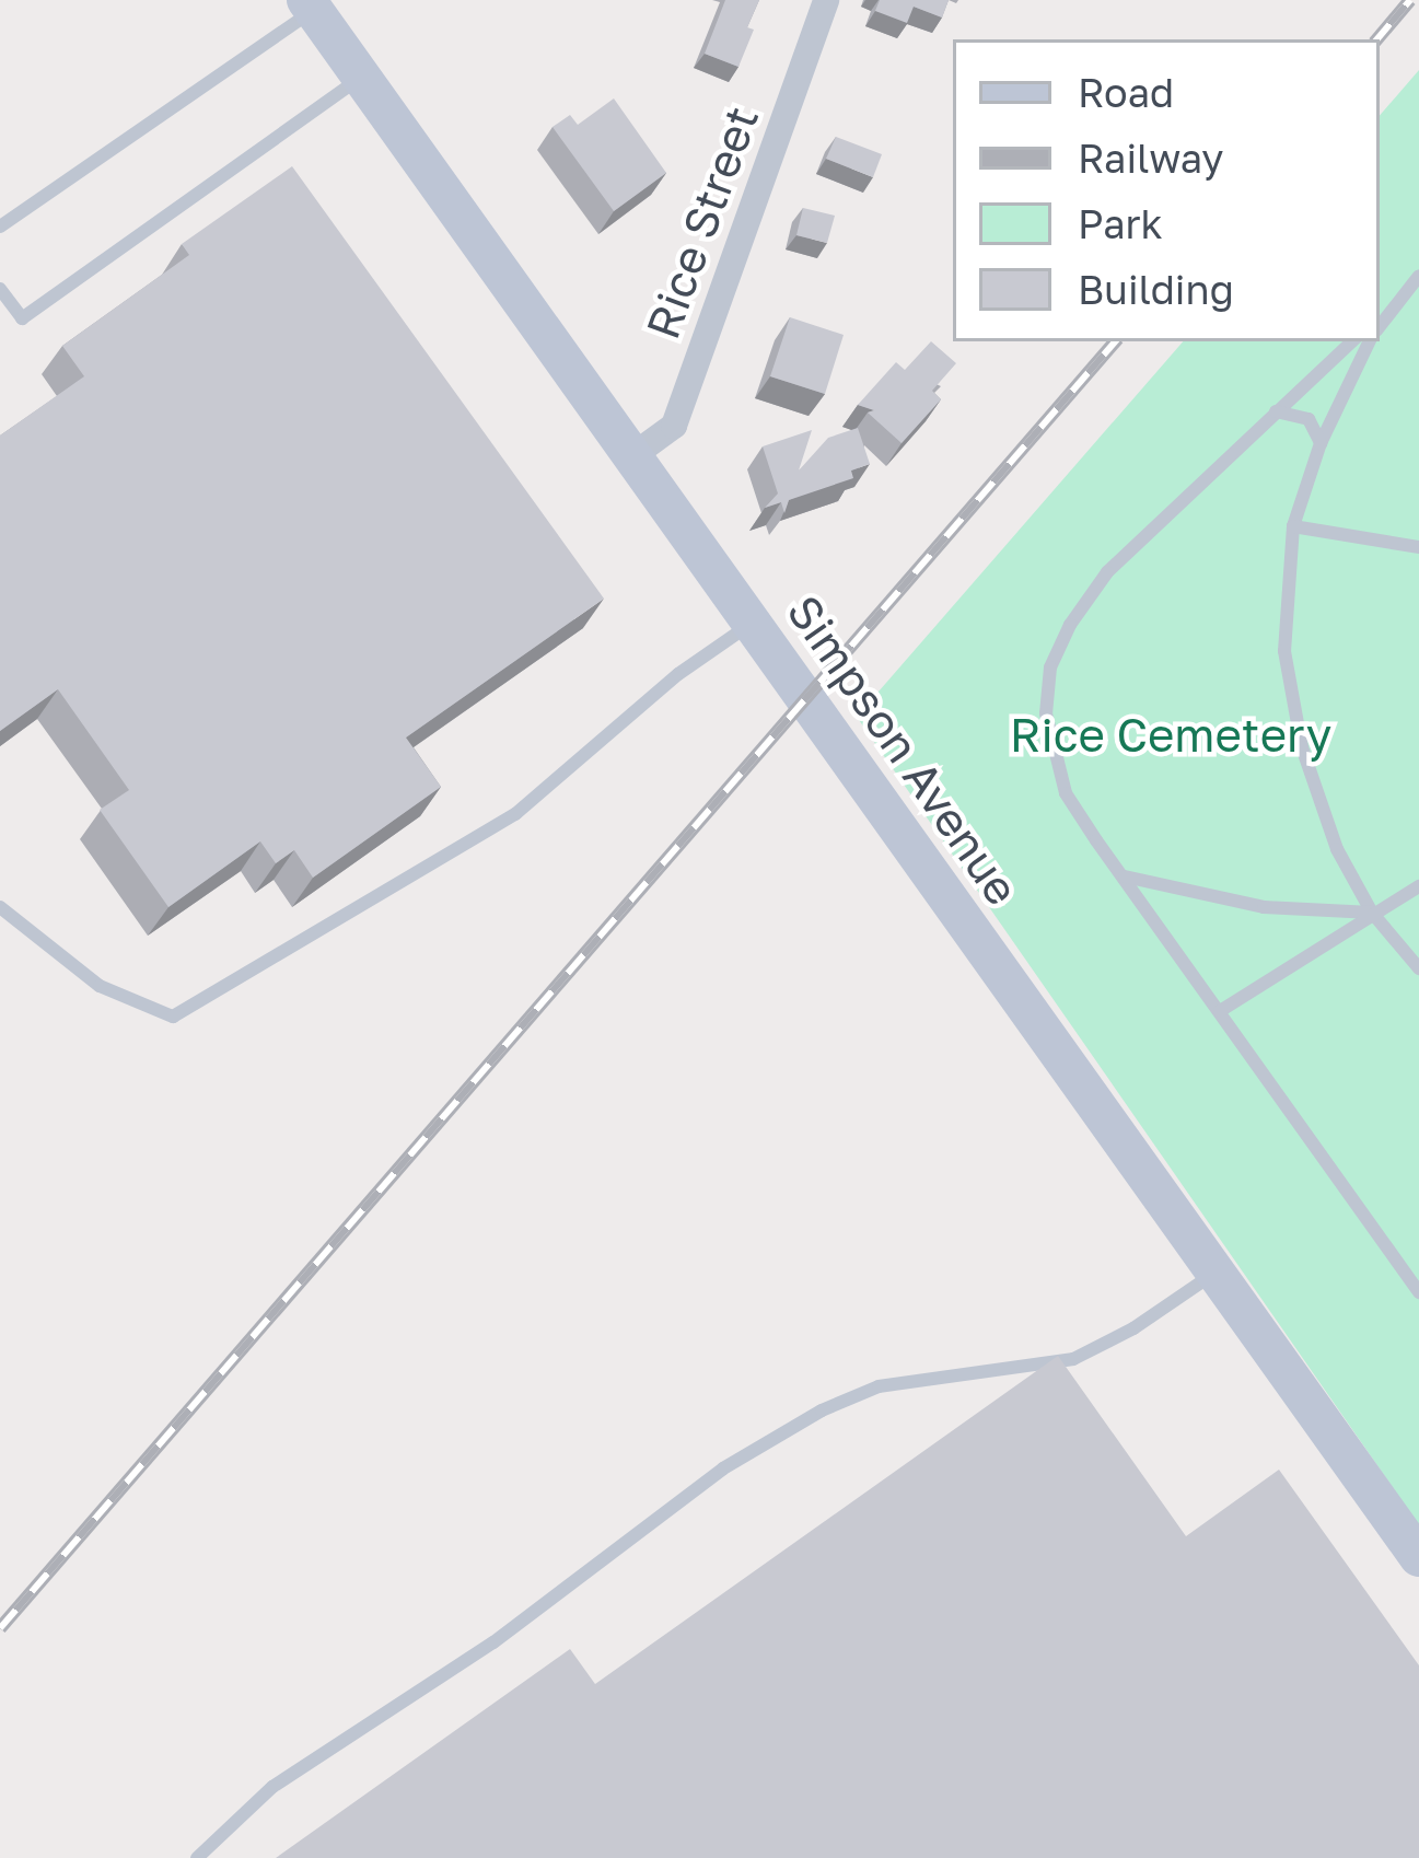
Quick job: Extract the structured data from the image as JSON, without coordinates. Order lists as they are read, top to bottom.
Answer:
{
  "streets": {
    "street": ["Rice Street", "Simpson Avenue"]
  },
  "crossings": [
    ["Rice Street", "Simpson Avenue"]
  ],
  "parks": ["Rice Cemetery"],
  "legend": [
    "Road",
    "Railway",
    "Park",
    "Building"
  ]
}
